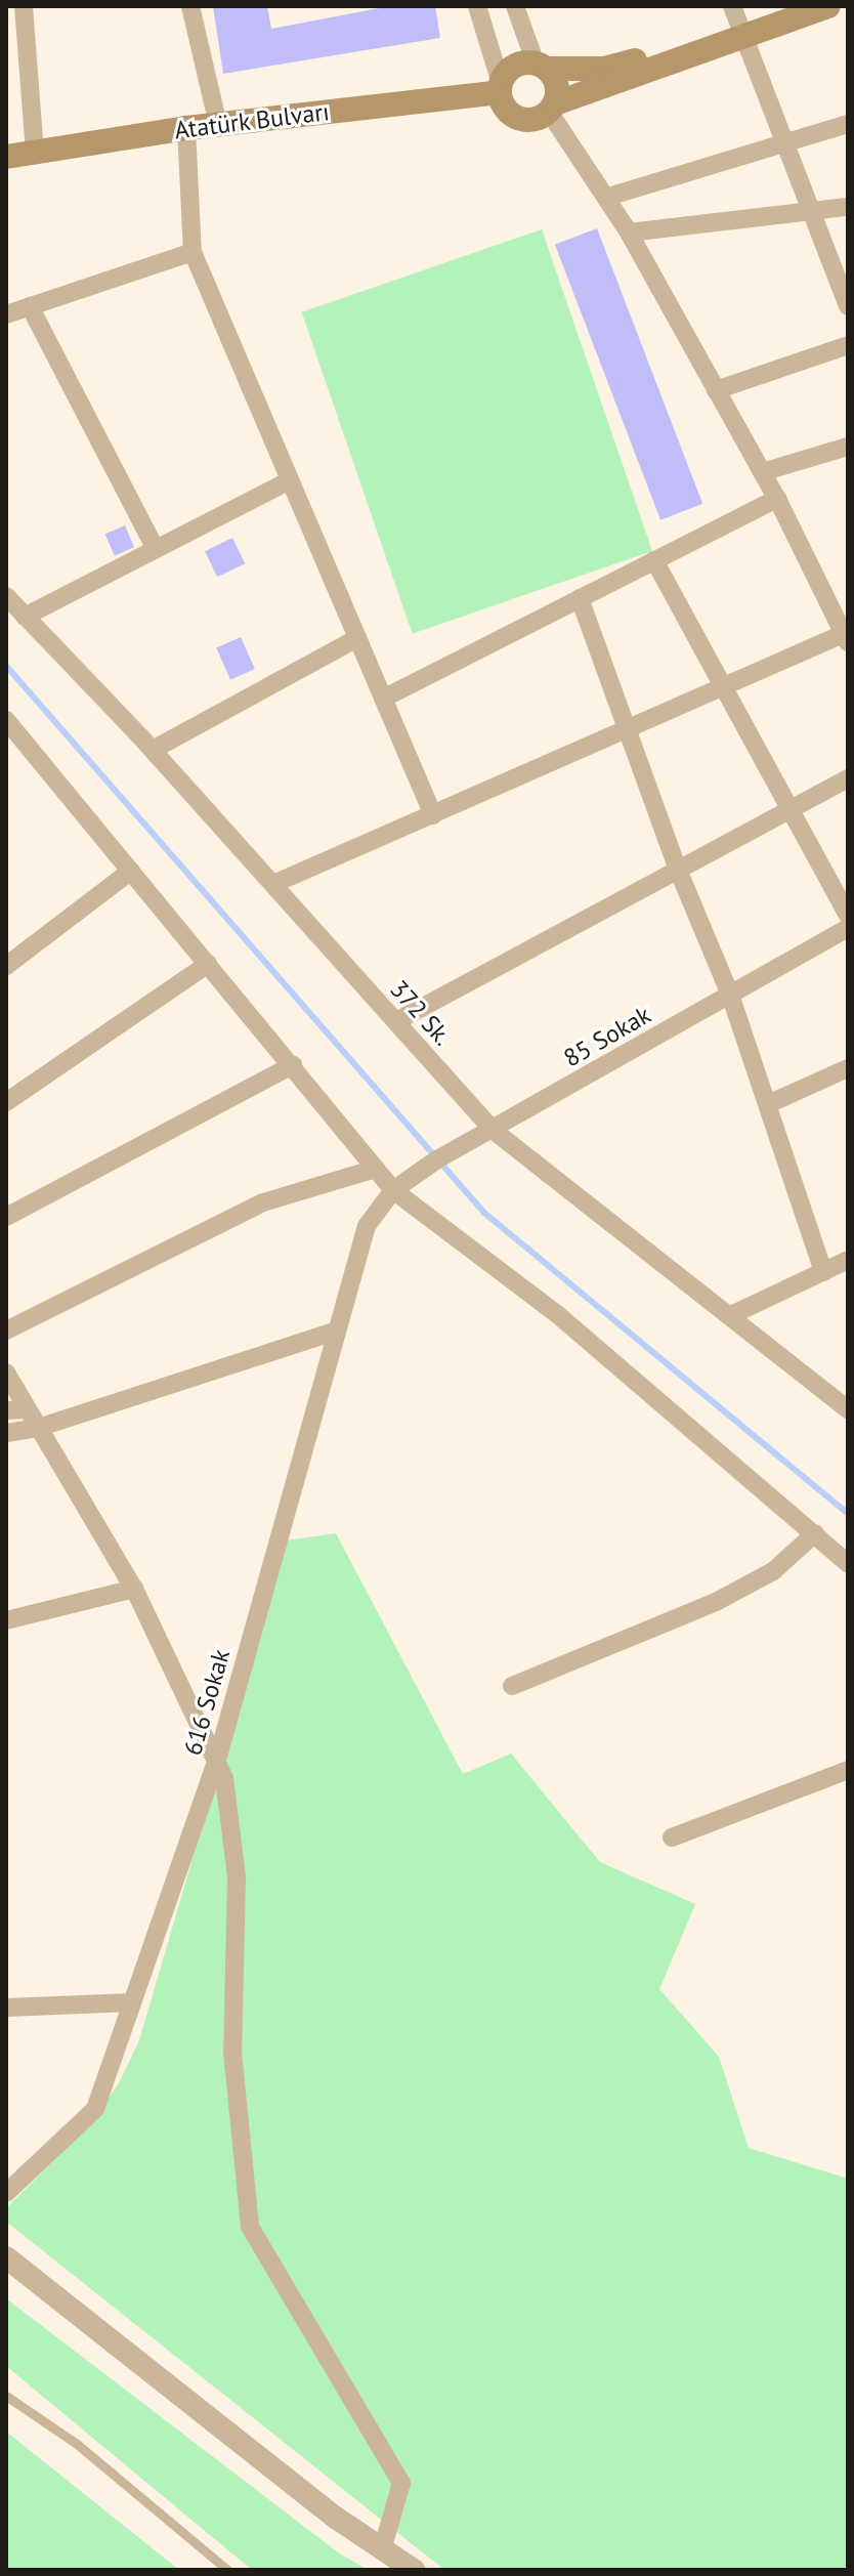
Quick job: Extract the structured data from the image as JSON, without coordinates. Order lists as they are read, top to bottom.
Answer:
{
  "streets": {
    "main road": ["Atatürk Bulvarı"],
    "street": ["372 Sk.", "85 Sokak", "616 Sokak"]
  },
  "crossings": [
    ["372 Sk.", "85 Sokak"],
    ["85 Sokak", "616 Sokak"]
  ]
}
